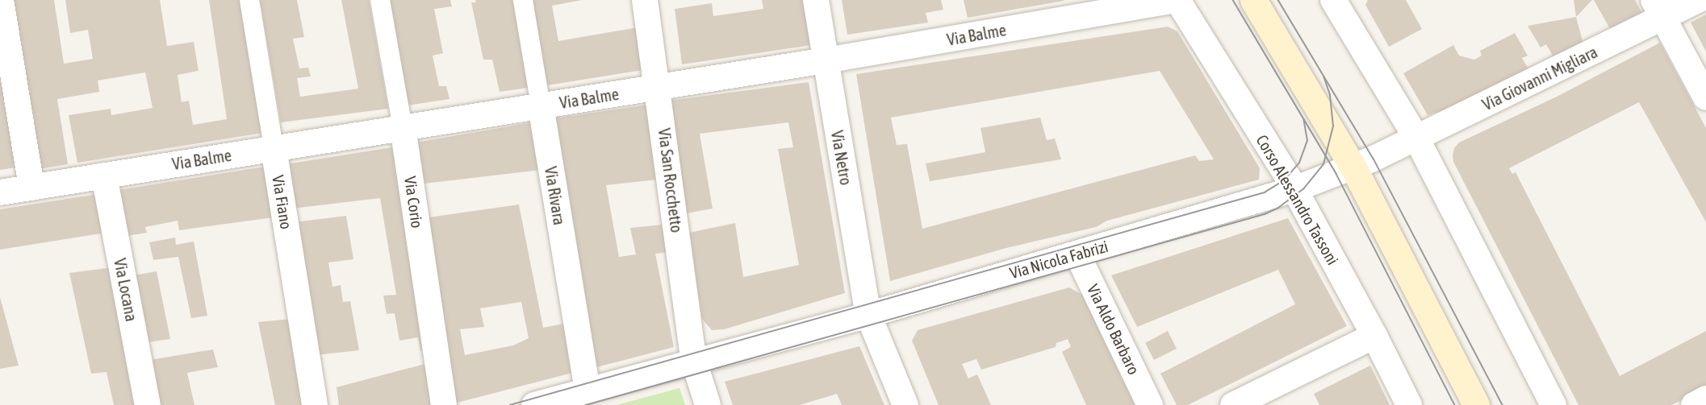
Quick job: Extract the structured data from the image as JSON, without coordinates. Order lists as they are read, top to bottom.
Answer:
{
  "streets": {
    "street": [
      "Via Balme",
      "Via Giovanni Migliara",
      "Via Netro",
      "Via San Rocchetto",
      "Via Rivara",
      "Corso Alessandro Tassoni",
      "Via Fiano",
      "Via Corio",
      "Via Nicola Fabrizi",
      "Via Locana",
      "Via Aldo Barbaro"
    ]
  },
  "crossings": [
    ["Via Balme", "Via Netro"],
    ["Via Balme", "Via San Rocchetto"],
    ["Via Balme", "Via Rivara"],
    ["Via Balme", "Corso Alessandro Tassoni"],
    ["Via Balme", "Via Fiano"],
    ["Via Balme", "Via Corio"],
    ["Via Balme", "Via Locana"],
    ["Via Giovanni Migliara", "Via Nicola Fabrizi"],
    ["Via Netro", "Via Nicola Fabrizi"],
    ["Via San Rocchetto", "Via Nicola Fabrizi"],
    ["Via Rivara", "Via Nicola Fabrizi"],
    ["Corso Alessandro Tassoni", "Via Nicola Fabrizi"],
    ["Via Nicola Fabrizi", "Via Aldo Barbaro"]
  ]
}
